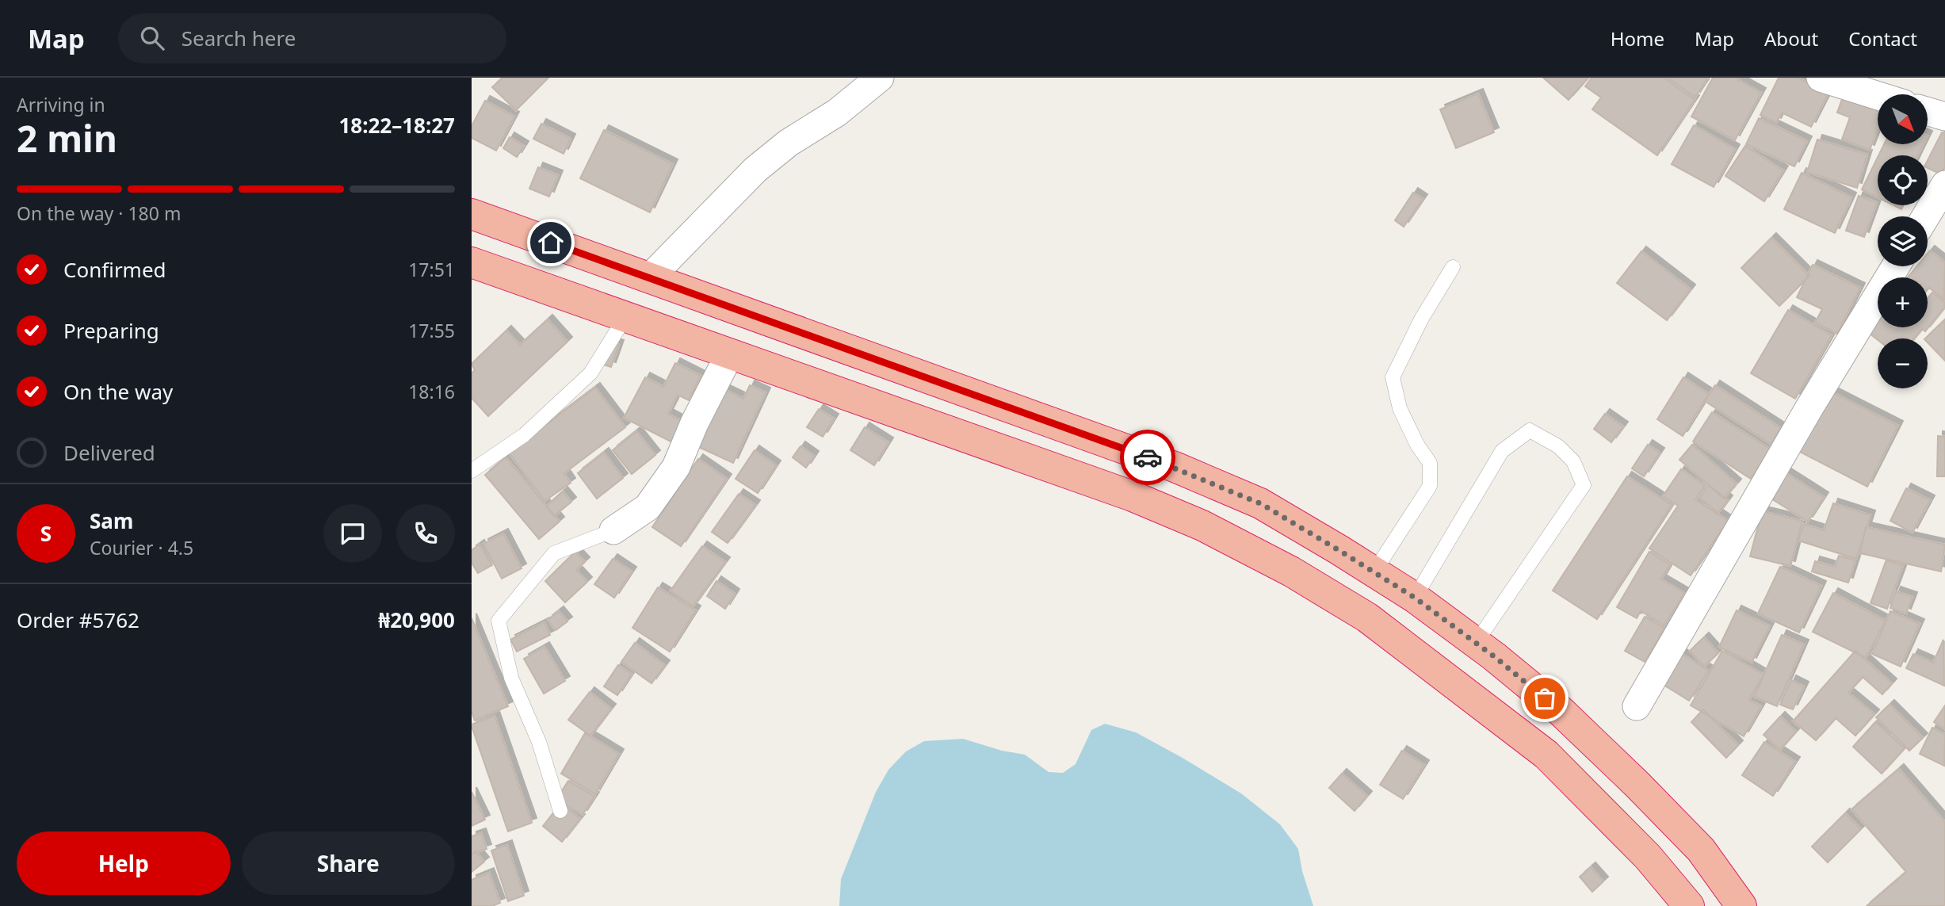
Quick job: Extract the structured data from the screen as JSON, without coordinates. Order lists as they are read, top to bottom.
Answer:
{
  "north": "bottom right",
  "page": {
    "header": "Map",
    "search": "Search here",
    "nav": [
      "Home",
      "Map",
      "About",
      "Contact"
    ],
    "heading": ["2 min", "Arriving in", "18:22–18:27"],
    "panel": [
      "Sam",
      "Courier · 4.5",
      "Order #5762",
      "₦20,900"
    ],
    "map_buttons": ["+", "−"],
    "bar": "On the way · 180 m",
    "list": [
      ["Confirmed", "17:51"],
      ["Preparing", "17:55"],
      ["On the way", "18:16"],
      "Delivered"
    ],
    "round": "S",
    "buttons": ["Help", "Share"]
  }
}
